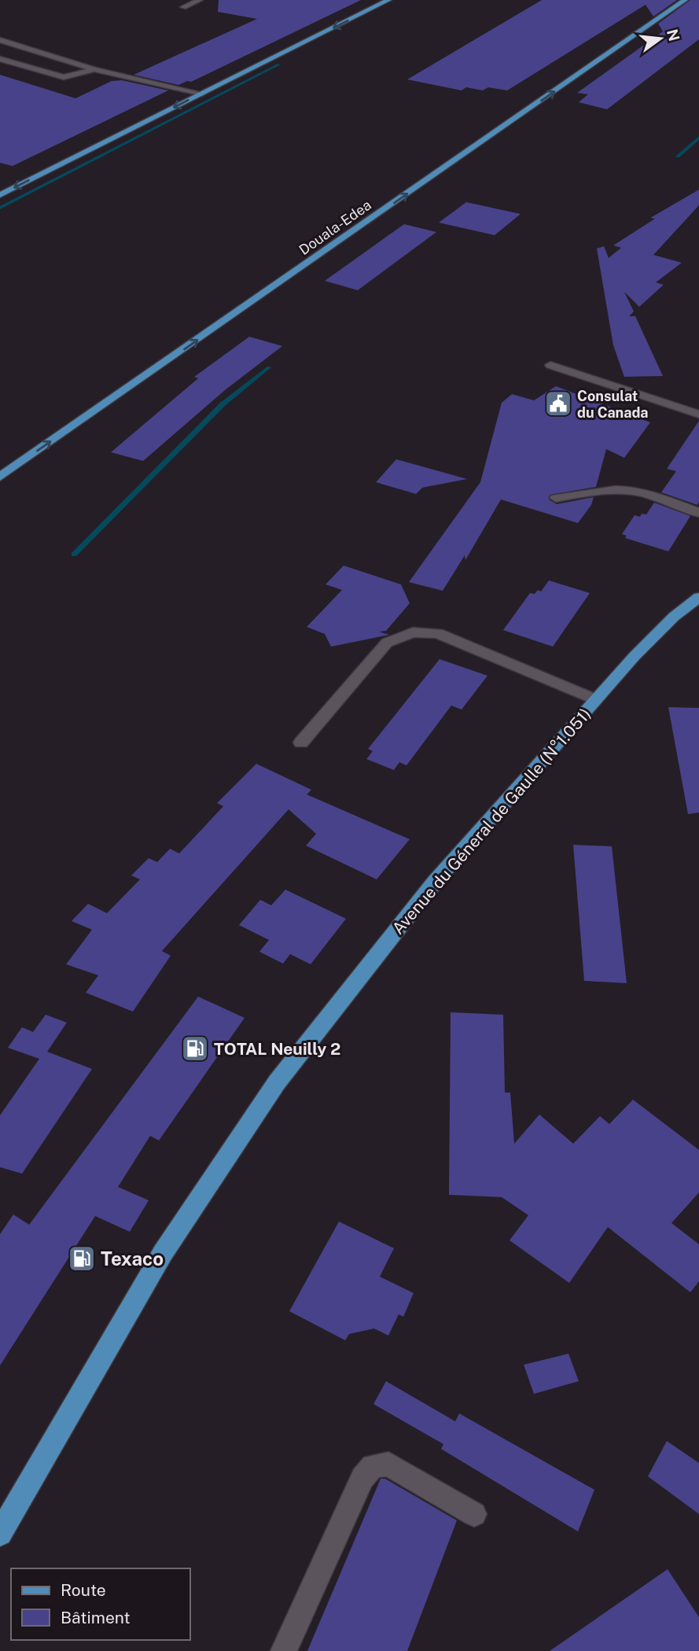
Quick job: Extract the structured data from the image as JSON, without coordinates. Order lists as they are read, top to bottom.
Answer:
{
  "streets": {
    "main road": ["Douala-Edea", "Avenue du Géneral de Gaulle (N°1.051)"]
  },
  "one_way": ["Douala-Edea"],
  "places": {
    "public building": ["Consulat du Canada"],
    "fuel station": ["TOTAL Neuilly 2", "Texaco"]
  },
  "legend": ["Route", "Bâtiment"],
  "north": "right"
}
